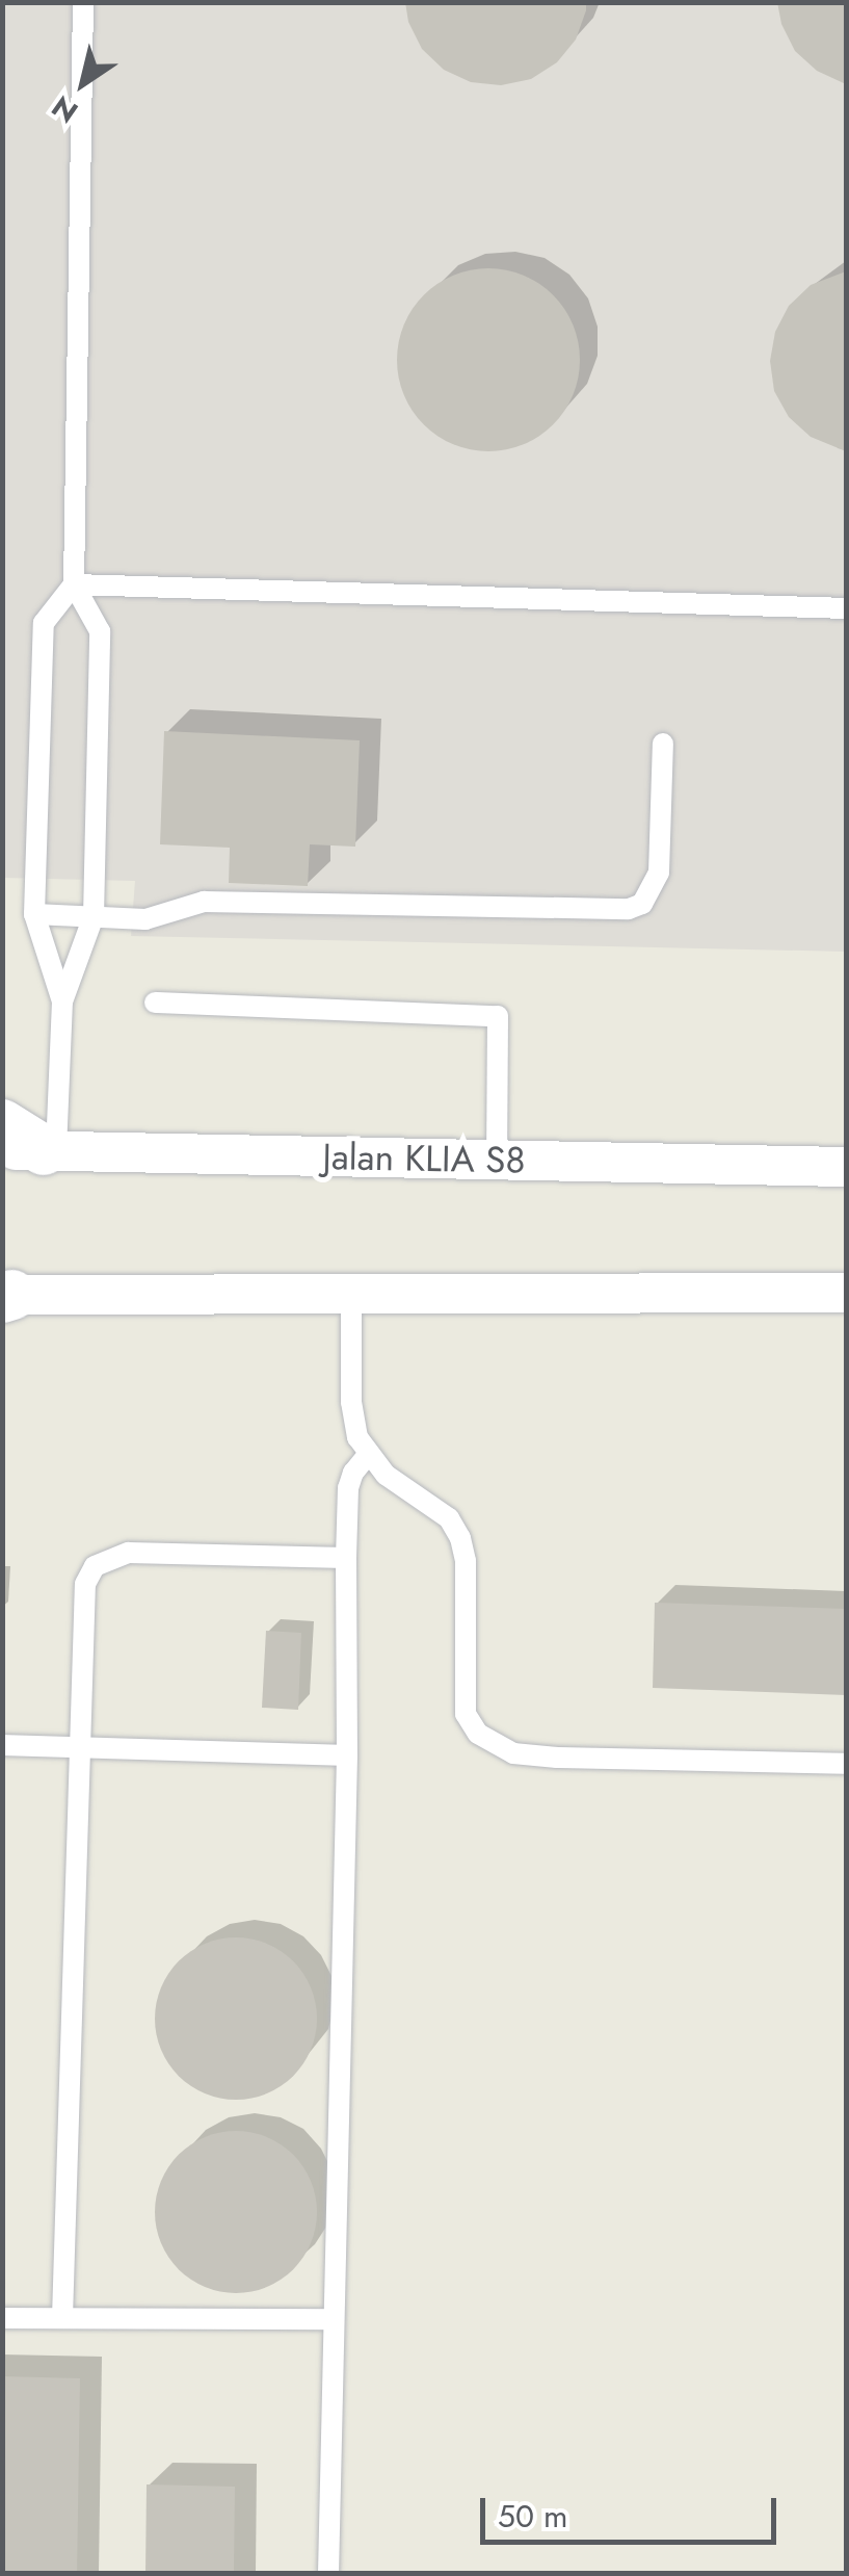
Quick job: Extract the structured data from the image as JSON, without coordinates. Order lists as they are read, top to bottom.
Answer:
{
  "streets": {
    "street": ["Jalan KLIA S8"]
  },
  "scale_bar": "50 m",
  "north": "bottom left"
}
